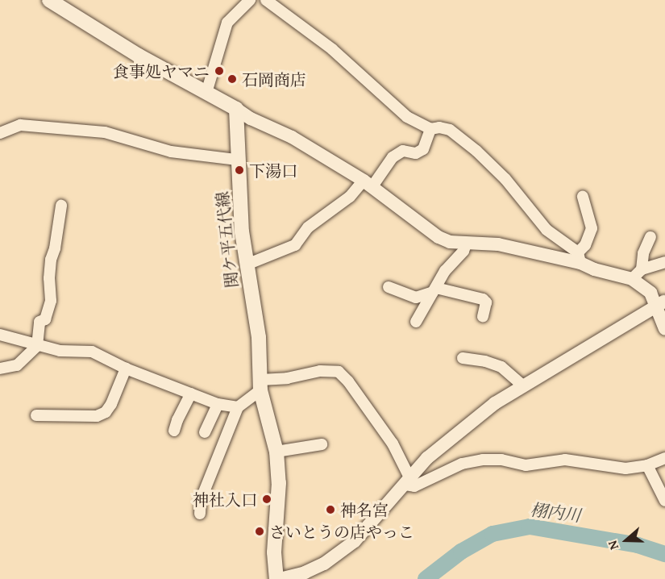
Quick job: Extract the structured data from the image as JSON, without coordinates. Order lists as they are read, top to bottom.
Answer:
{
  "streets": {
    "main road": ["関ケ平五代線"]
  },
  "water": ["栩内川"],
  "places": [
    "食事処ヤマニ",
    "石岡商店",
    "下湯口",
    "神社入口",
    "神名宮",
    "さいとうの店やっこ"
  ],
  "north": "left"
}
